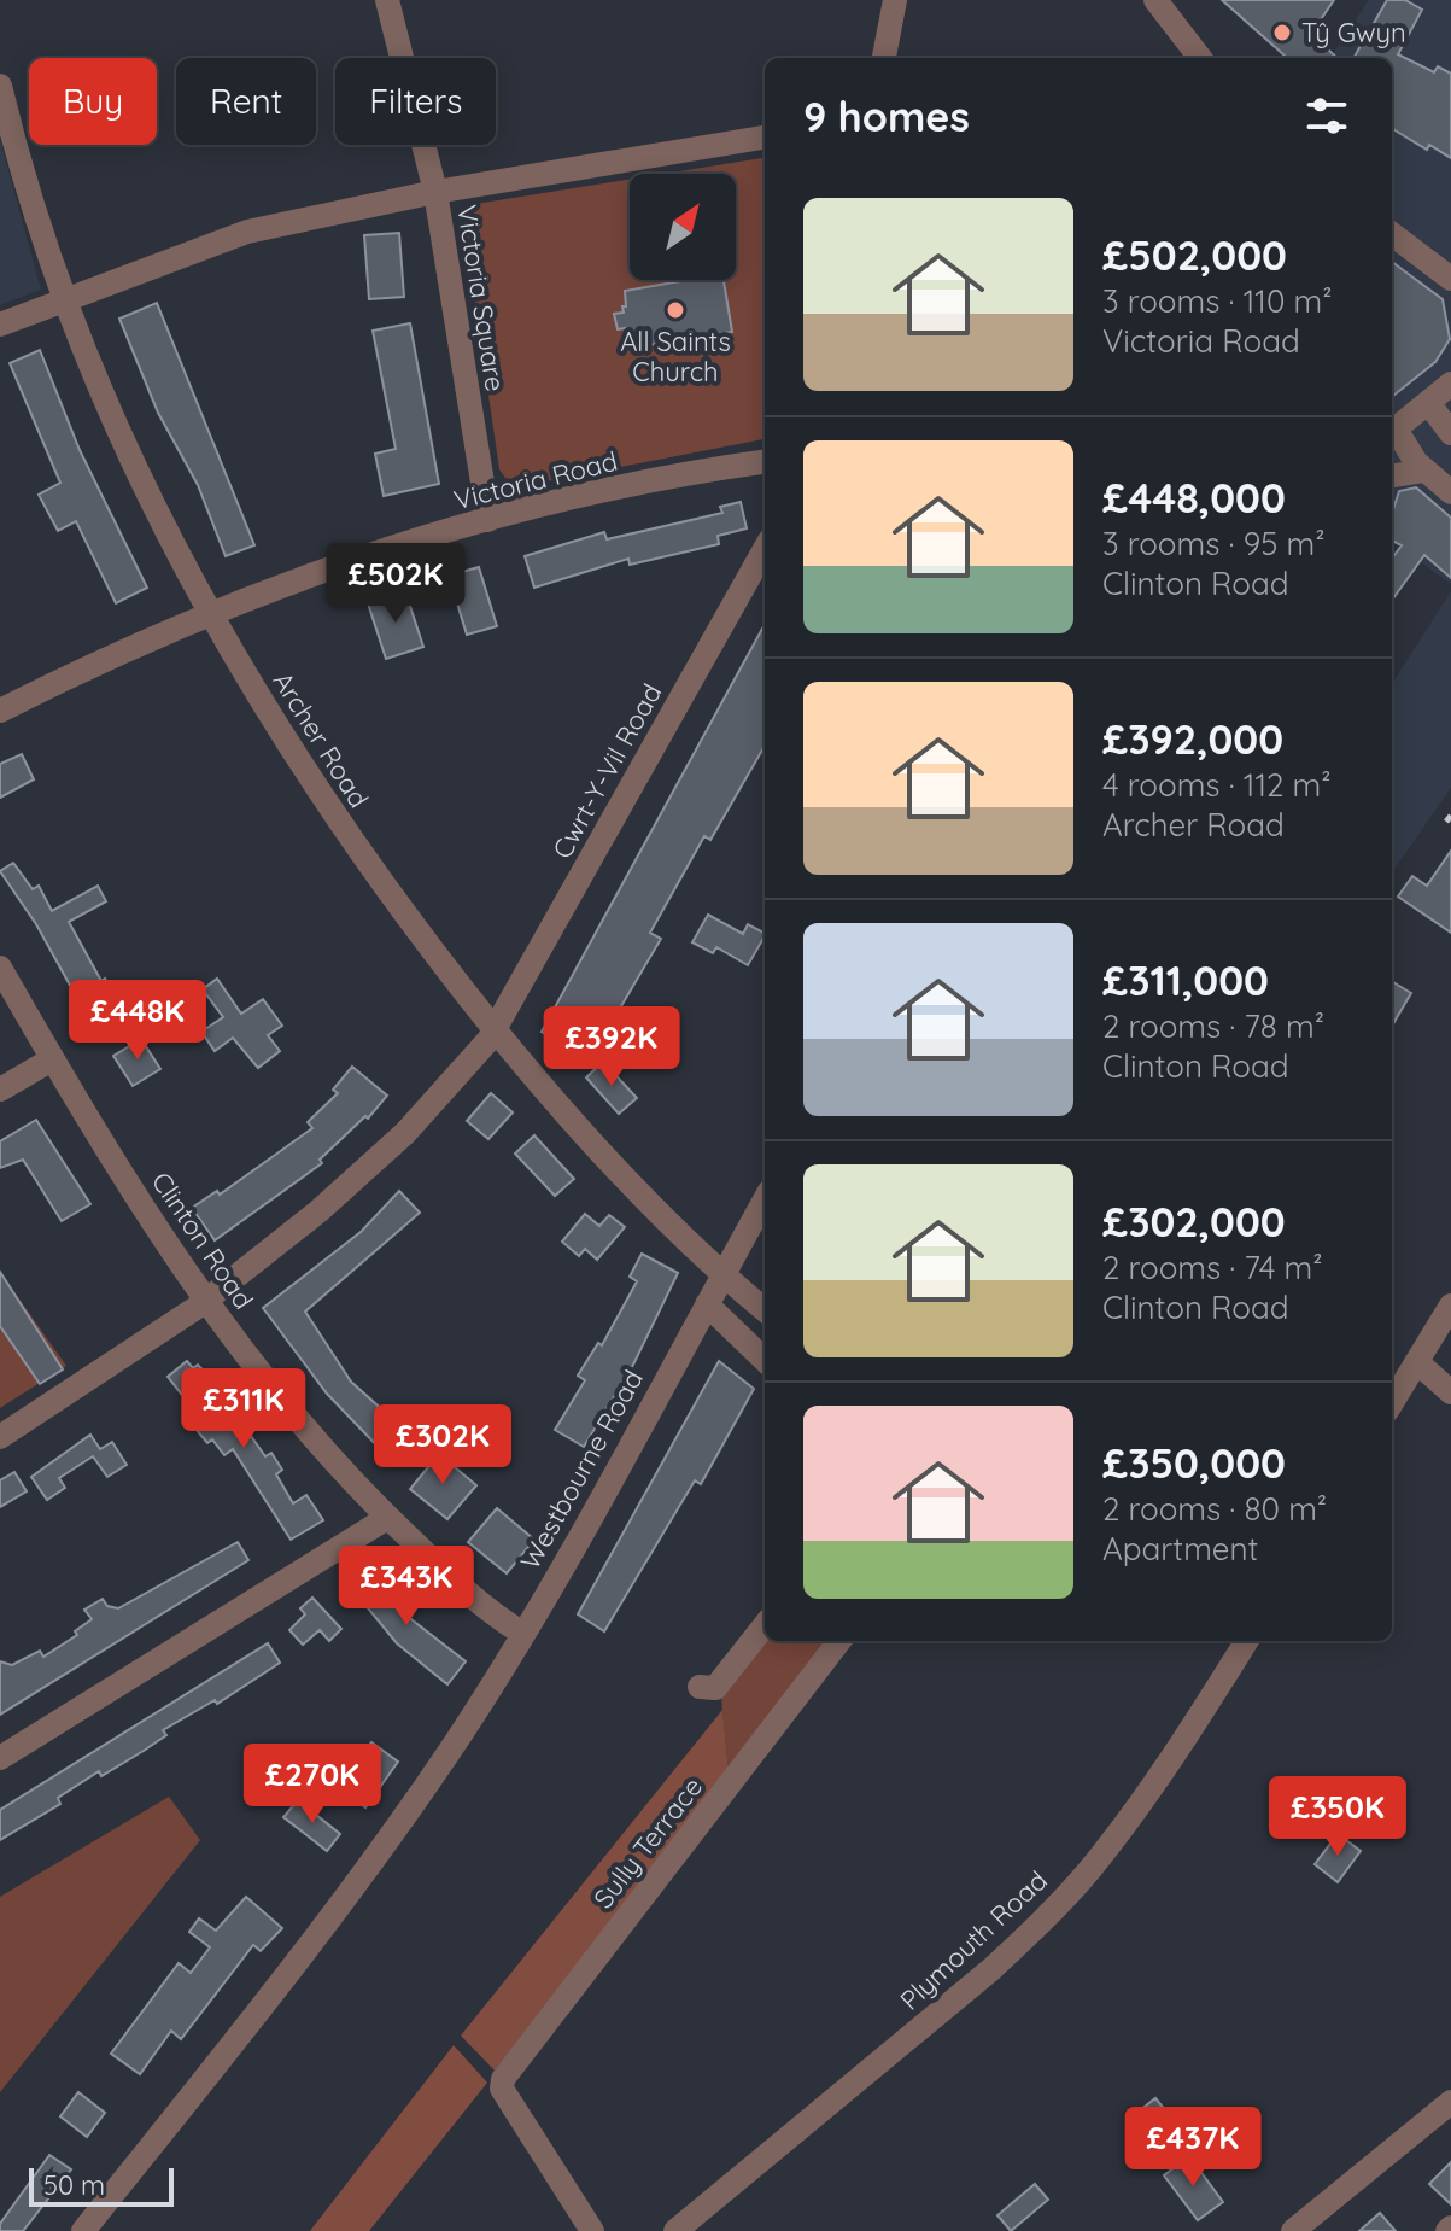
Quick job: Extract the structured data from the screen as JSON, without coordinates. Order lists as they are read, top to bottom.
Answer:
{
  "streets": {
    "street": [
      "Victoria Square",
      "Victoria Road",
      "Archer Road",
      "Cwrt-Y-Vil Road",
      "Clinton Road",
      "Westbourne Road",
      "Sully Terrace",
      "Plymouth Road"
    ]
  },
  "crossings": [
    ["Victoria Square", "Victoria Road"],
    ["Victoria Road", "Archer Road"],
    ["Archer Road", "Cwrt-Y-Vil Road"],
    ["Archer Road", "Westbourne Road"],
    ["Cwrt-Y-Vil Road", "Clinton Road"],
    ["Clinton Road", "Westbourne Road"]
  ],
  "places": ["Tŷ Gwyn", "All Saints Church"],
  "scale_bar": "50 m",
  "north": "top right",
  "page": {
    "chip": ["Buy", "Rent", "Filters"],
    "heading": "9 homes",
    "list": [
      {
        "name": "£502,000",
        "note": "3 rooms · 110 m² · Victoria Road"
      },
      {
        "name": "£448,000",
        "note": "3 rooms · 95 m² · Clinton Road"
      },
      {
        "name": "£392,000",
        "note": "4 rooms · 112 m² · Archer Road"
      },
      {
        "name": "£311,000",
        "note": "2 rooms · 78 m² · Clinton Road"
      },
      {
        "name": "£302,000",
        "note": "2 rooms · 74 m² · Clinton Road"
      },
      {
        "name": "£350,000",
        "note": "2 rooms · 80 m² · Apartment"
      }
    ],
    "price": [
      "£502K",
      "£448K",
      "£392K",
      "£311K",
      "£302K",
      "£343K",
      "£270K",
      "£350K",
      "£437K"
    ],
    "scale": "50 m"
  }
}
